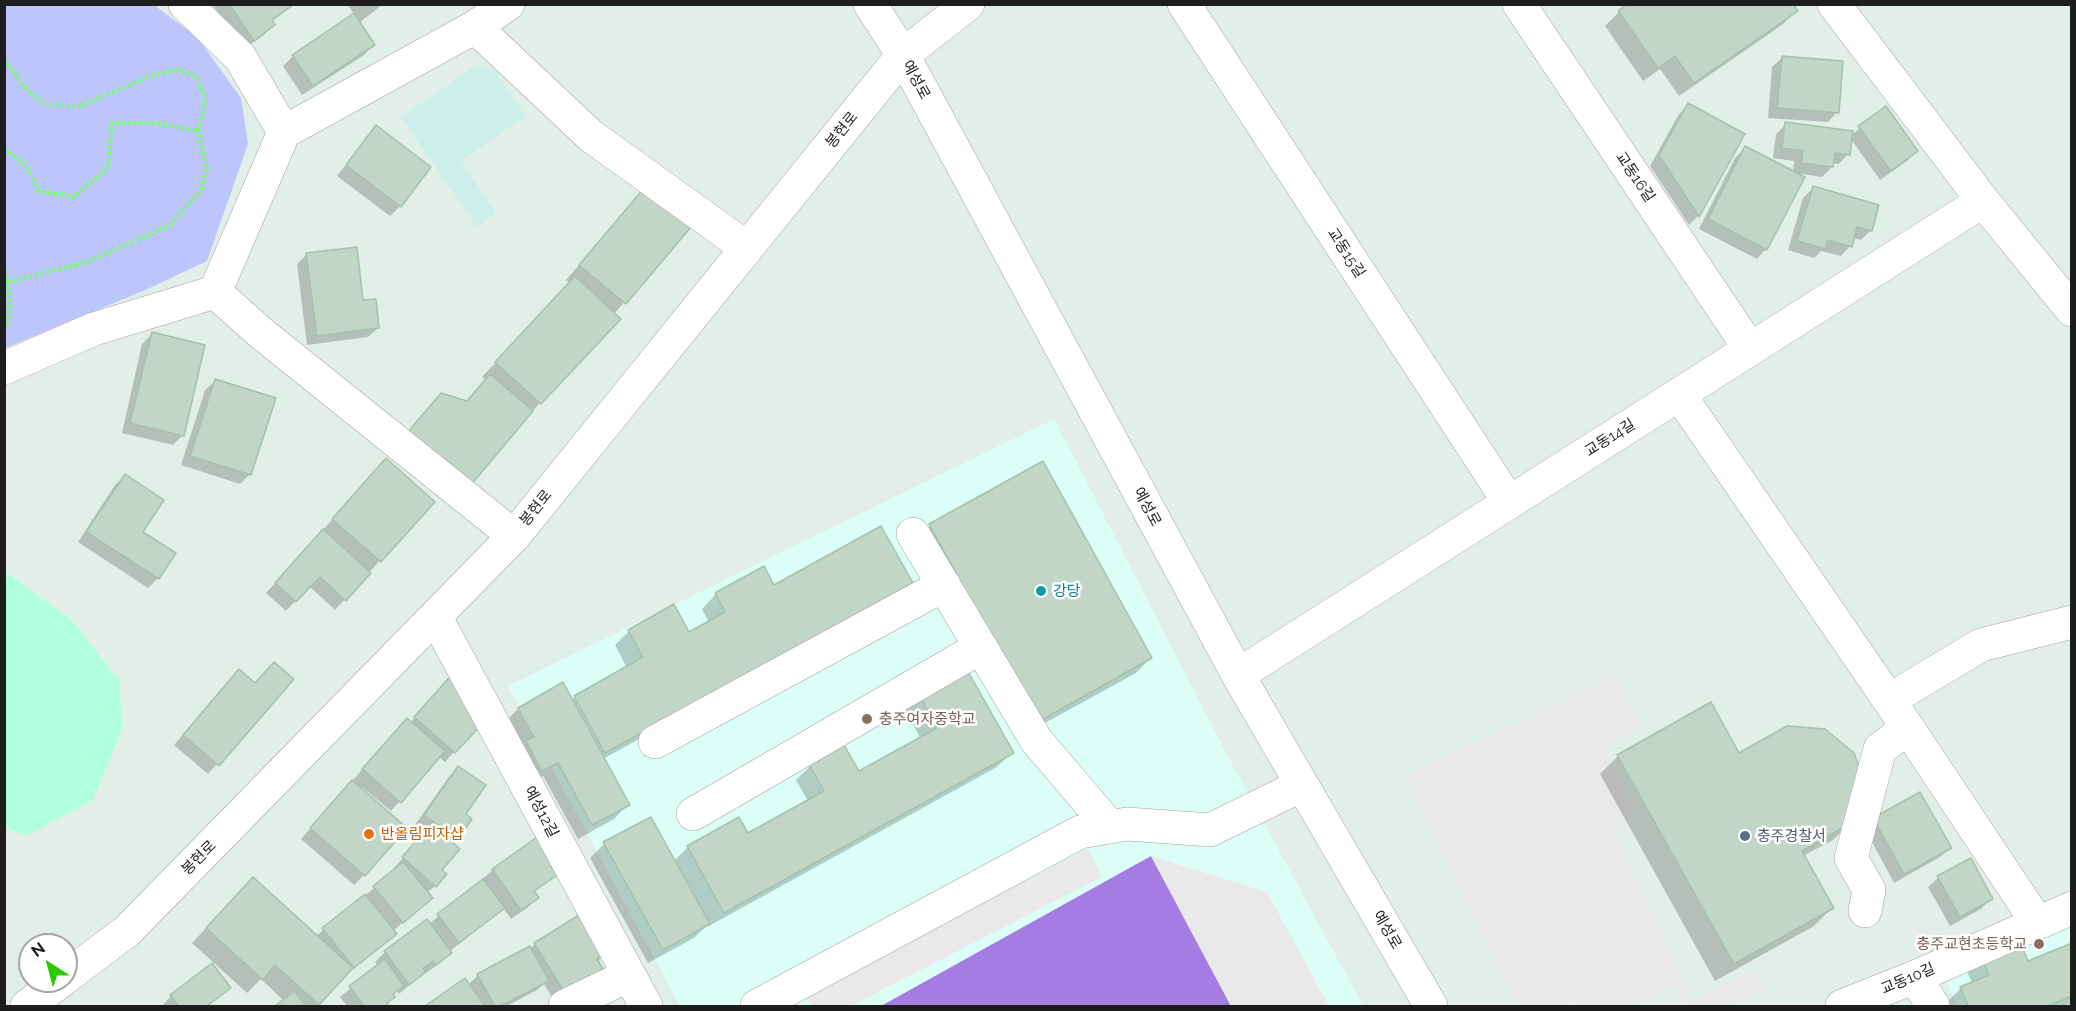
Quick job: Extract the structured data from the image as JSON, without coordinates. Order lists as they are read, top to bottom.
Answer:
{
  "streets": {
    "street": [
      "예성로",
      "봉현로",
      "교동16길",
      "교동15길",
      "교동14길",
      "예성12길",
      "교동10길"
    ]
  },
  "crossings": [
    ["예성로", "봉현로"],
    ["예성로", "교동14길"],
    ["봉현로", "예성12길"],
    ["교동16길", "교동14길"],
    ["교동15길", "교동14길"]
  ],
  "places": [
    "강당",
    "충주여자중학교",
    "반올림피자샵",
    "충주경찰서",
    "충주교현초등학교"
  ],
  "north": "top left"
}
